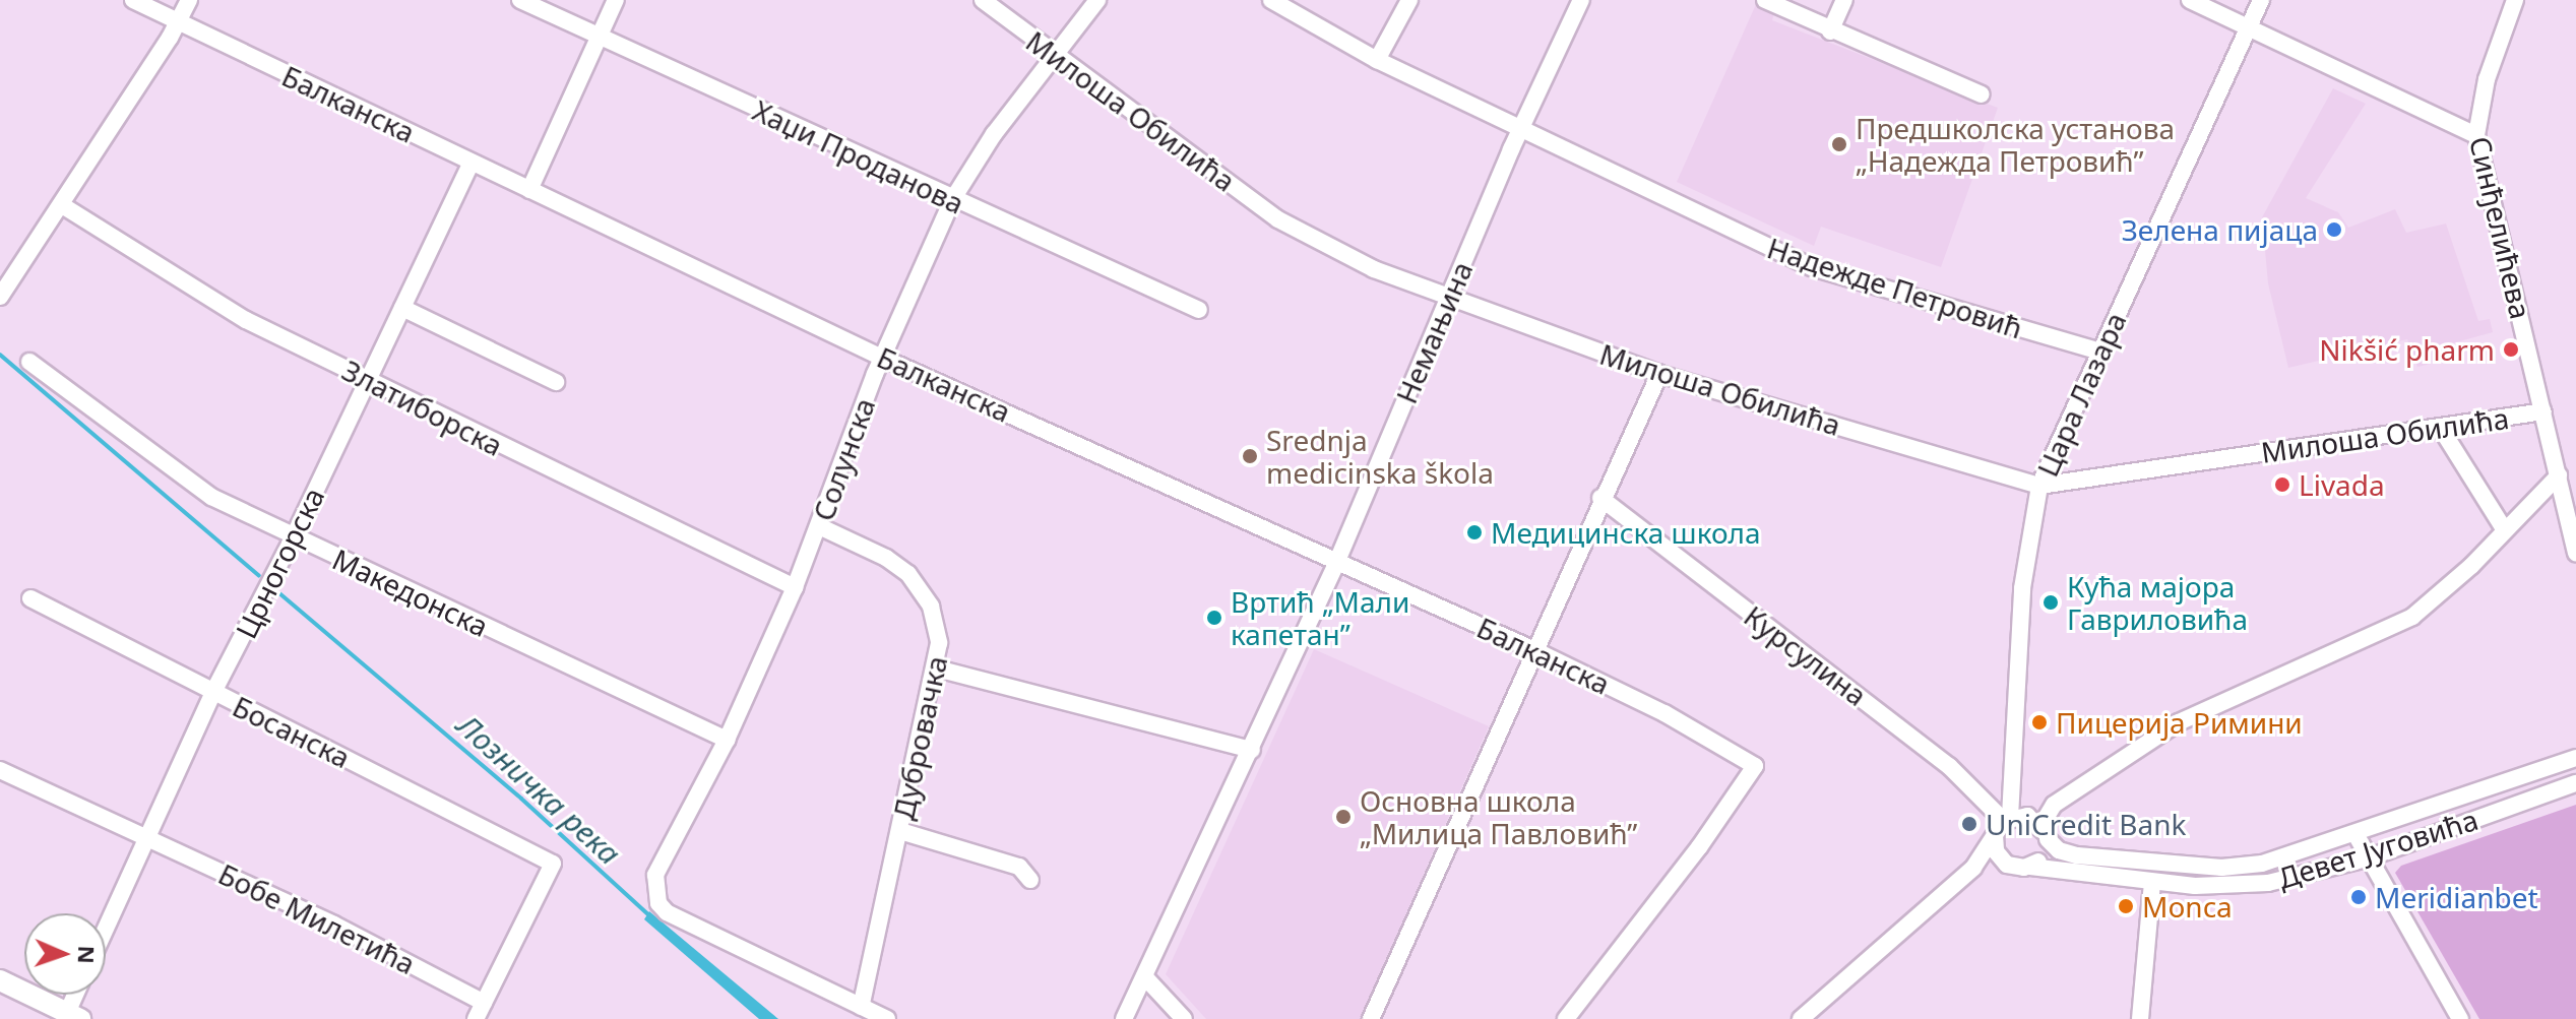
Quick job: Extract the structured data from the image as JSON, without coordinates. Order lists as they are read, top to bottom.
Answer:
{
  "streets": {
    "street": [
      "Балканска",
      "Милоша Обилића",
      "Хаџи Проданова",
      "Синђелићева",
      "Надежде Петровић",
      "Немањина",
      "Цара Лазара",
      "Златиборска",
      "Солунска",
      "Црногорска",
      "Македонска",
      "Курсулина",
      "Босанска",
      "Дубровачка",
      "Девет Југовића",
      "Бобе Милетића"
    ]
  },
  "crossings": [
    ["Балканска", "Немањина"],
    ["Балканска", "Солунска"],
    ["Балканска", "Црногорска"],
    ["Милоша Обилића", "Синђелићева"],
    ["Милоша Обилића", "Немањина"],
    ["Милоша Обилића", "Цара Лазара"],
    ["Милоша Обилића", "Солунска"],
    ["Хаџи Проданова", "Солунска"],
    ["Надежде Петровић", "Немањина"],
    ["Надежде Петровић", "Цара Лазара"],
    ["Цара Лазара", "Курсулина"],
    ["Цара Лазара", "Девет Југовића"],
    ["Златиборска", "Солунска"],
    ["Златиборска", "Црногорска"],
    ["Солунска", "Македонска"],
    ["Солунска", "Дубровачка"],
    ["Црногорска", "Македонска"],
    ["Црногорска", "Босанска"],
    ["Црногорска", "Бобе Милетића"],
    ["Курсулина", "Девет Југовића"],
    ["Босанска", "Бобе Милетића"]
  ],
  "water": ["Лозничка река"],
  "places": [
    "Предшколска установа „Надежда Петровић”",
    "Зелена пијаца",
    "Nikšić pharm",
    "Srednja medicinska škola",
    "Livada",
    "Медицинска школа",
    "Кућа мајора Гавриловића",
    "Вртић „Мали капетан”",
    "Пицерија Римини",
    "Основна школа „Милица Павловић”",
    "UniCredit Bank",
    "Meridianbet",
    "Monca"
  ],
  "north": "right"
}
